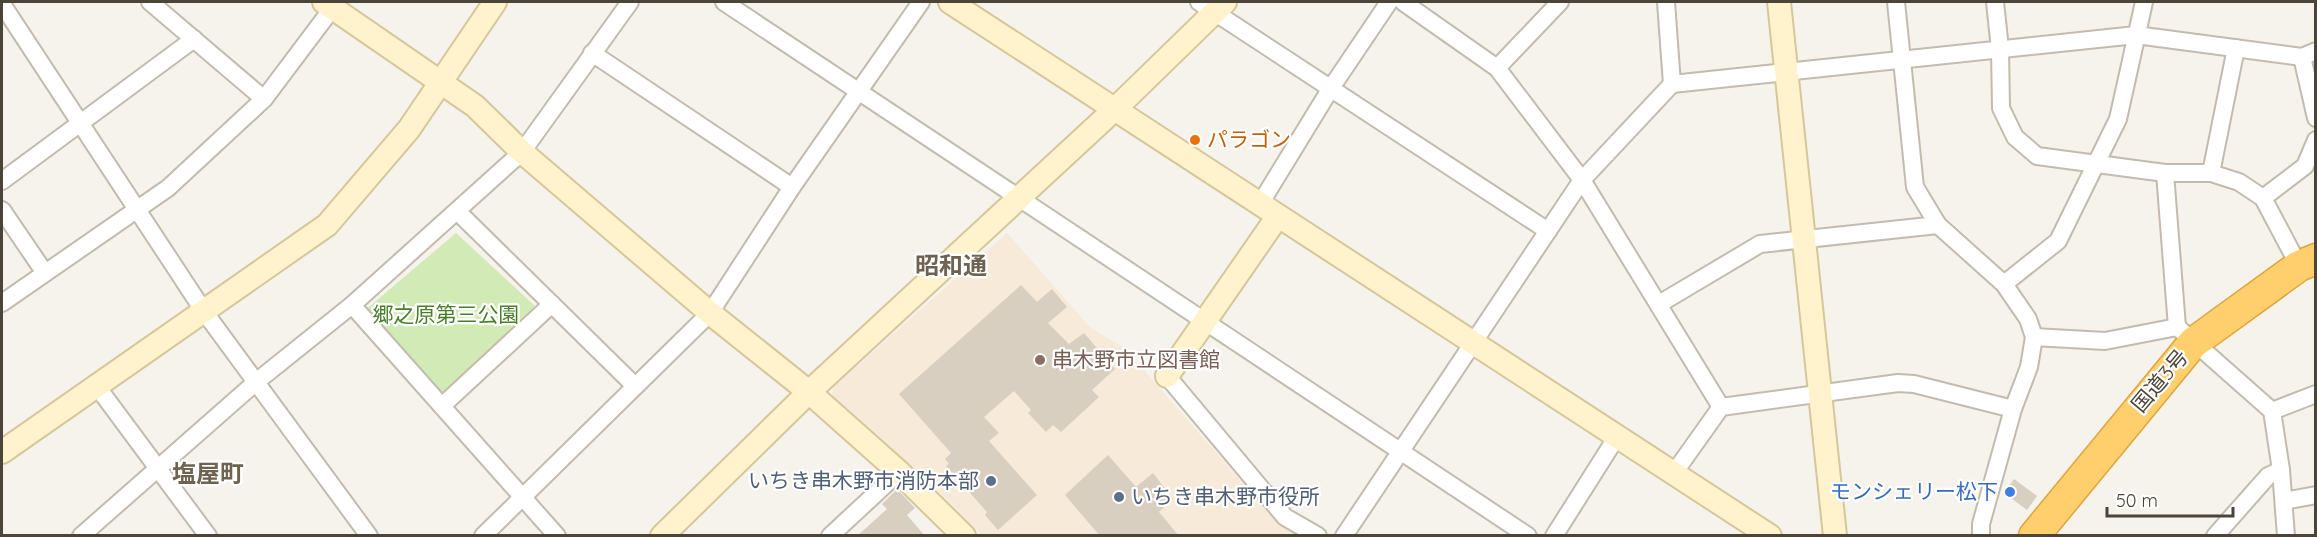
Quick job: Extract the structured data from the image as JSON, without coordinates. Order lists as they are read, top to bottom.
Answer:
{
  "streets": {
    "highway": ["国道3号"]
  },
  "districts": ["昭和通", "塩屋町"],
  "parks": ["郷之原第三公園"],
  "places": [
    "パラゴン",
    "串木野市立図書館",
    "いちき串木野市消防本部",
    "モンシェリー松下",
    "いちき串木野市役所"
  ],
  "scale_bar": "50 m"
}
